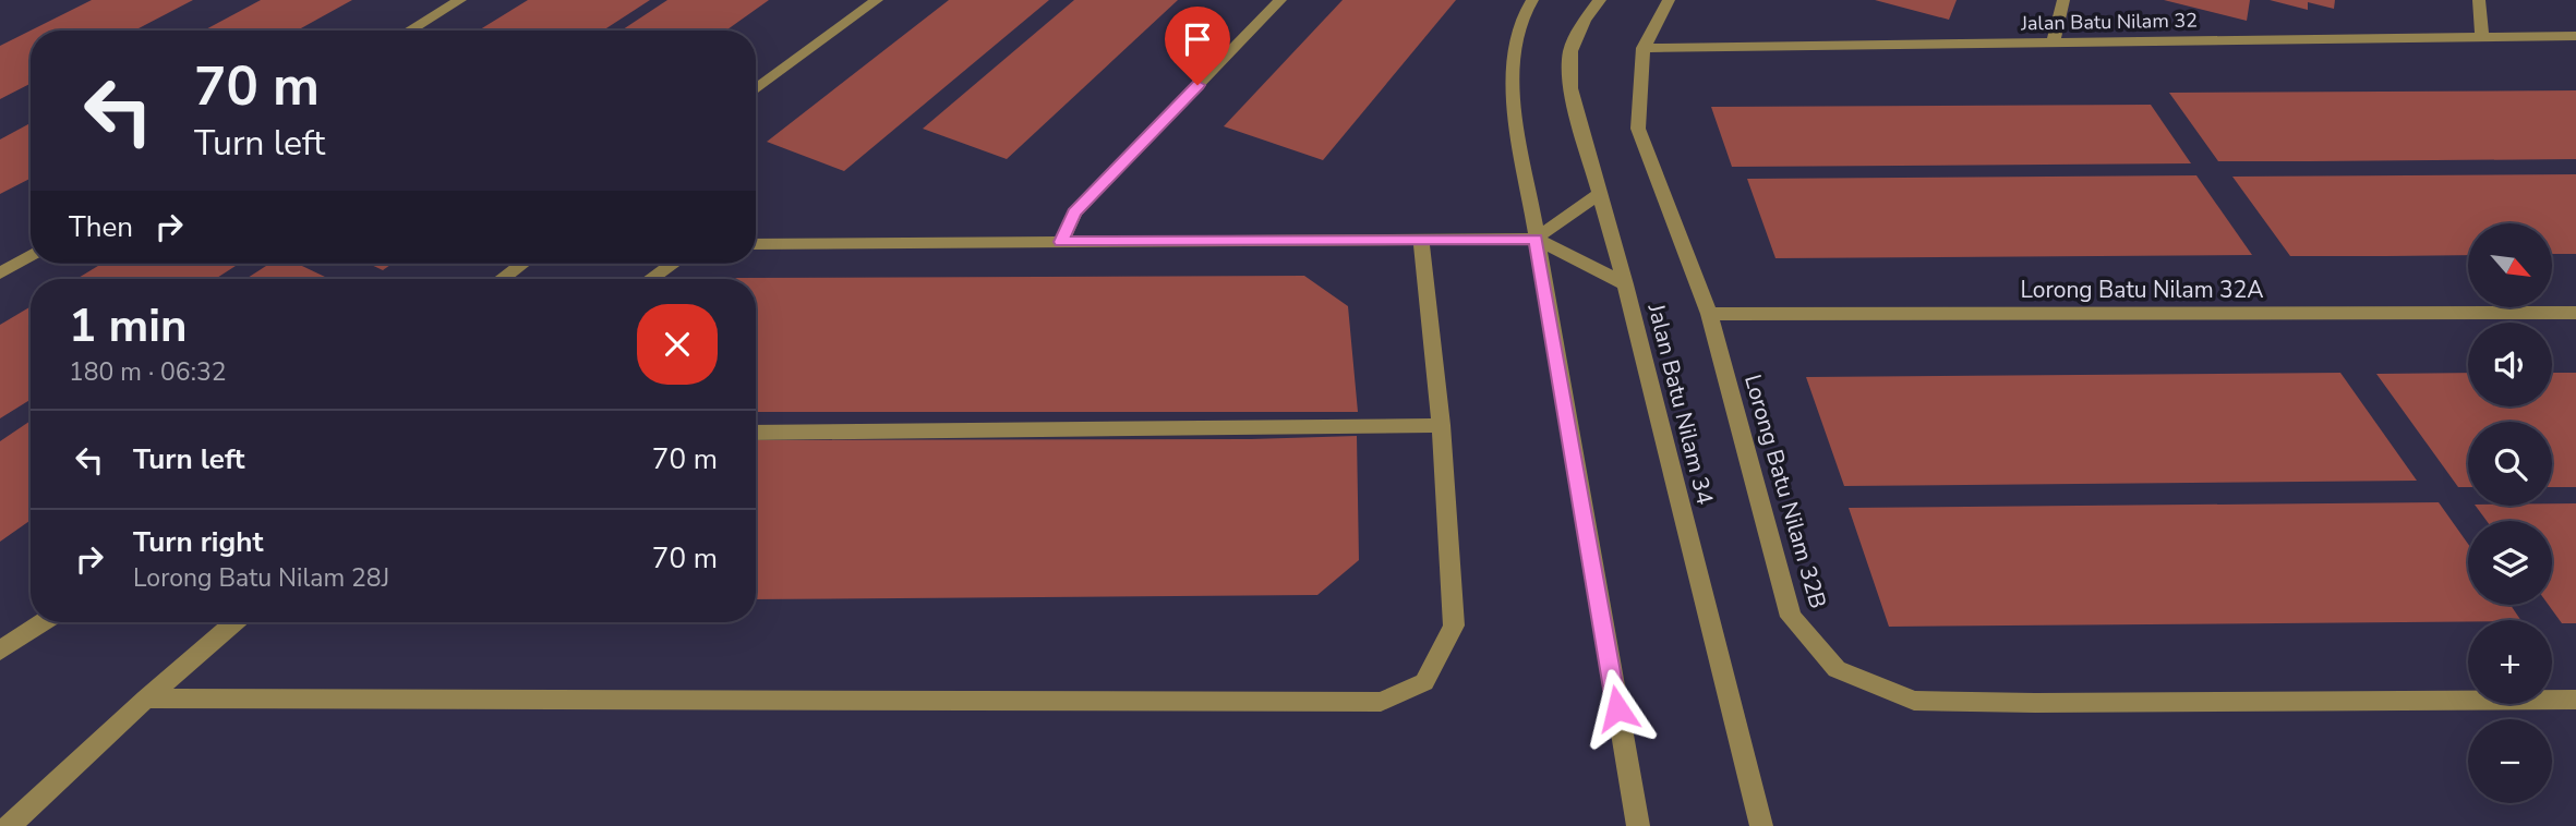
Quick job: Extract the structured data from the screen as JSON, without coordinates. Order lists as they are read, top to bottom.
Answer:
{
  "streets": {
    "street": [
      "Jalan Batu Nilam 32",
      "Lorong Batu Nilam 32A",
      "Jalan Batu Nilam 34",
      "Lorong Batu Nilam 32B"
    ]
  },
  "crossings": [
    ["Jalan Batu Nilam 32", "Lorong Batu Nilam 32B"],
    ["Lorong Batu Nilam 32A", "Lorong Batu Nilam 32B"]
  ],
  "north": "bottom right",
  "page": {
    "turn": ["70 m", "Turn left"],
    "then": "Then",
    "map_buttons": ["+", "−"],
    "heading": ["1 min", "180 m · 06:32"],
    "list": [
      {
        "name": "Turn left",
        "value": "70 m"
      },
      {
        "name": "Turn right",
        "note": "Lorong Batu Nilam 28J",
        "value": "70 m"
      }
    ]
  }
}
